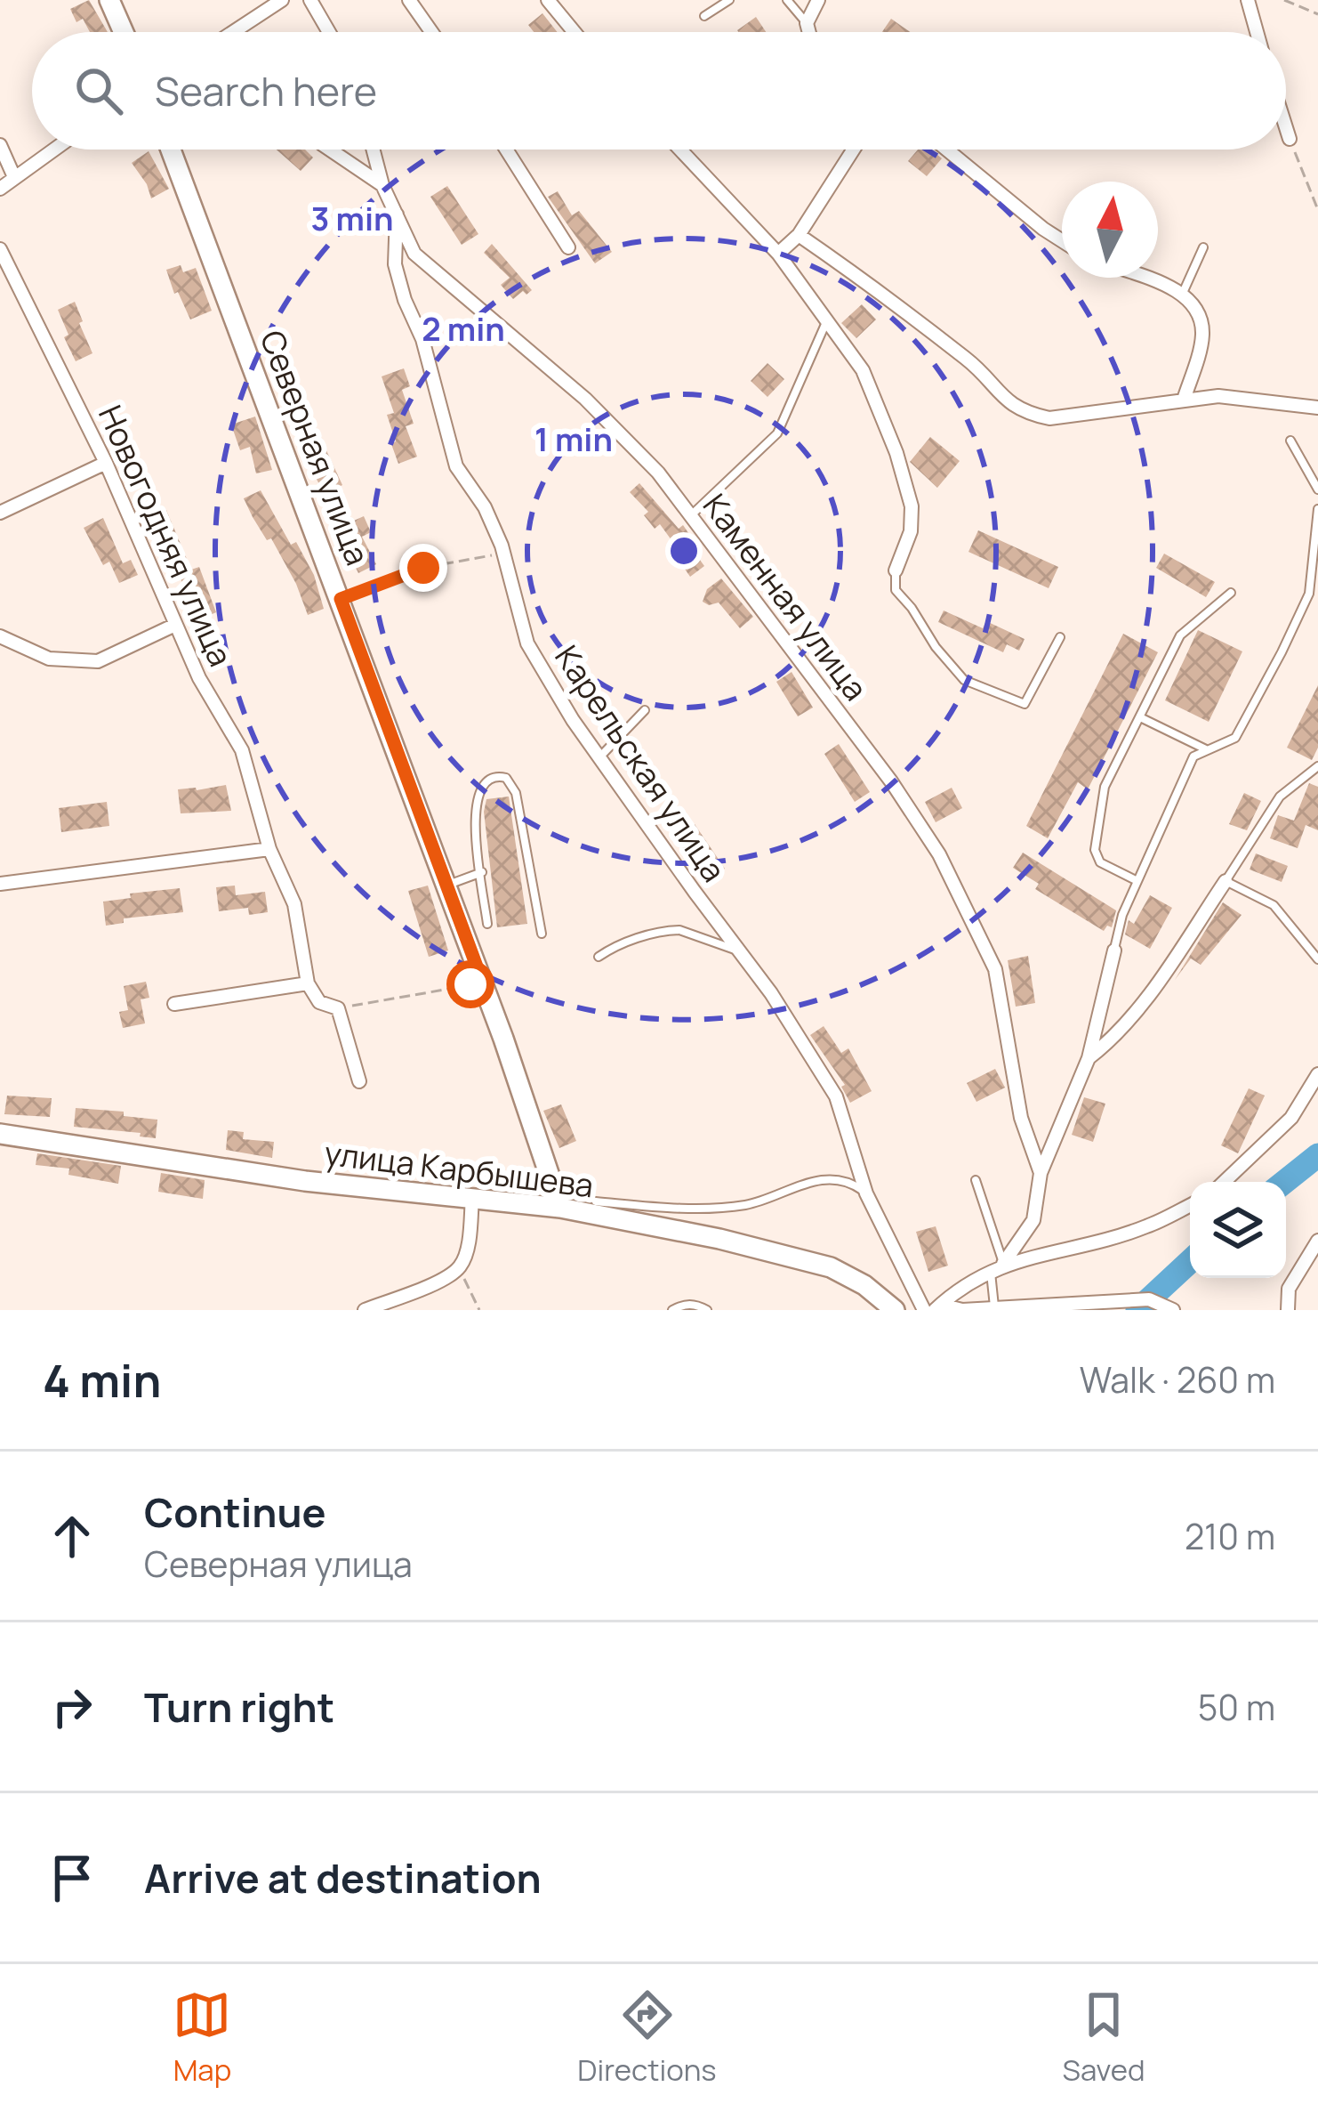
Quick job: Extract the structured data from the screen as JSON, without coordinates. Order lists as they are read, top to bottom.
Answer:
{
  "streets": {
    "main road": ["Северная улица", "улица Карбышева"],
    "street": ["Новогодняя улица", "Каменная улица", "Карельская улица"]
  },
  "crossings": [
    ["Северная улица", "улица Карбышева"],
    ["Каменная улица", "Карельская улица"]
  ],
  "north": "top",
  "page": {
    "search": "Search here",
    "heading": ["4 min", "Walk · 260 m"],
    "list": [
      ["Continue", "Северная улица", "210 m"],
      ["Turn right", "50 m"],
      "Arrive at destination"
    ],
    "nav": ["Map", "Directions", "Saved"]
  },
  "rings": ["3 min", "2 min", "1 min"]
}
